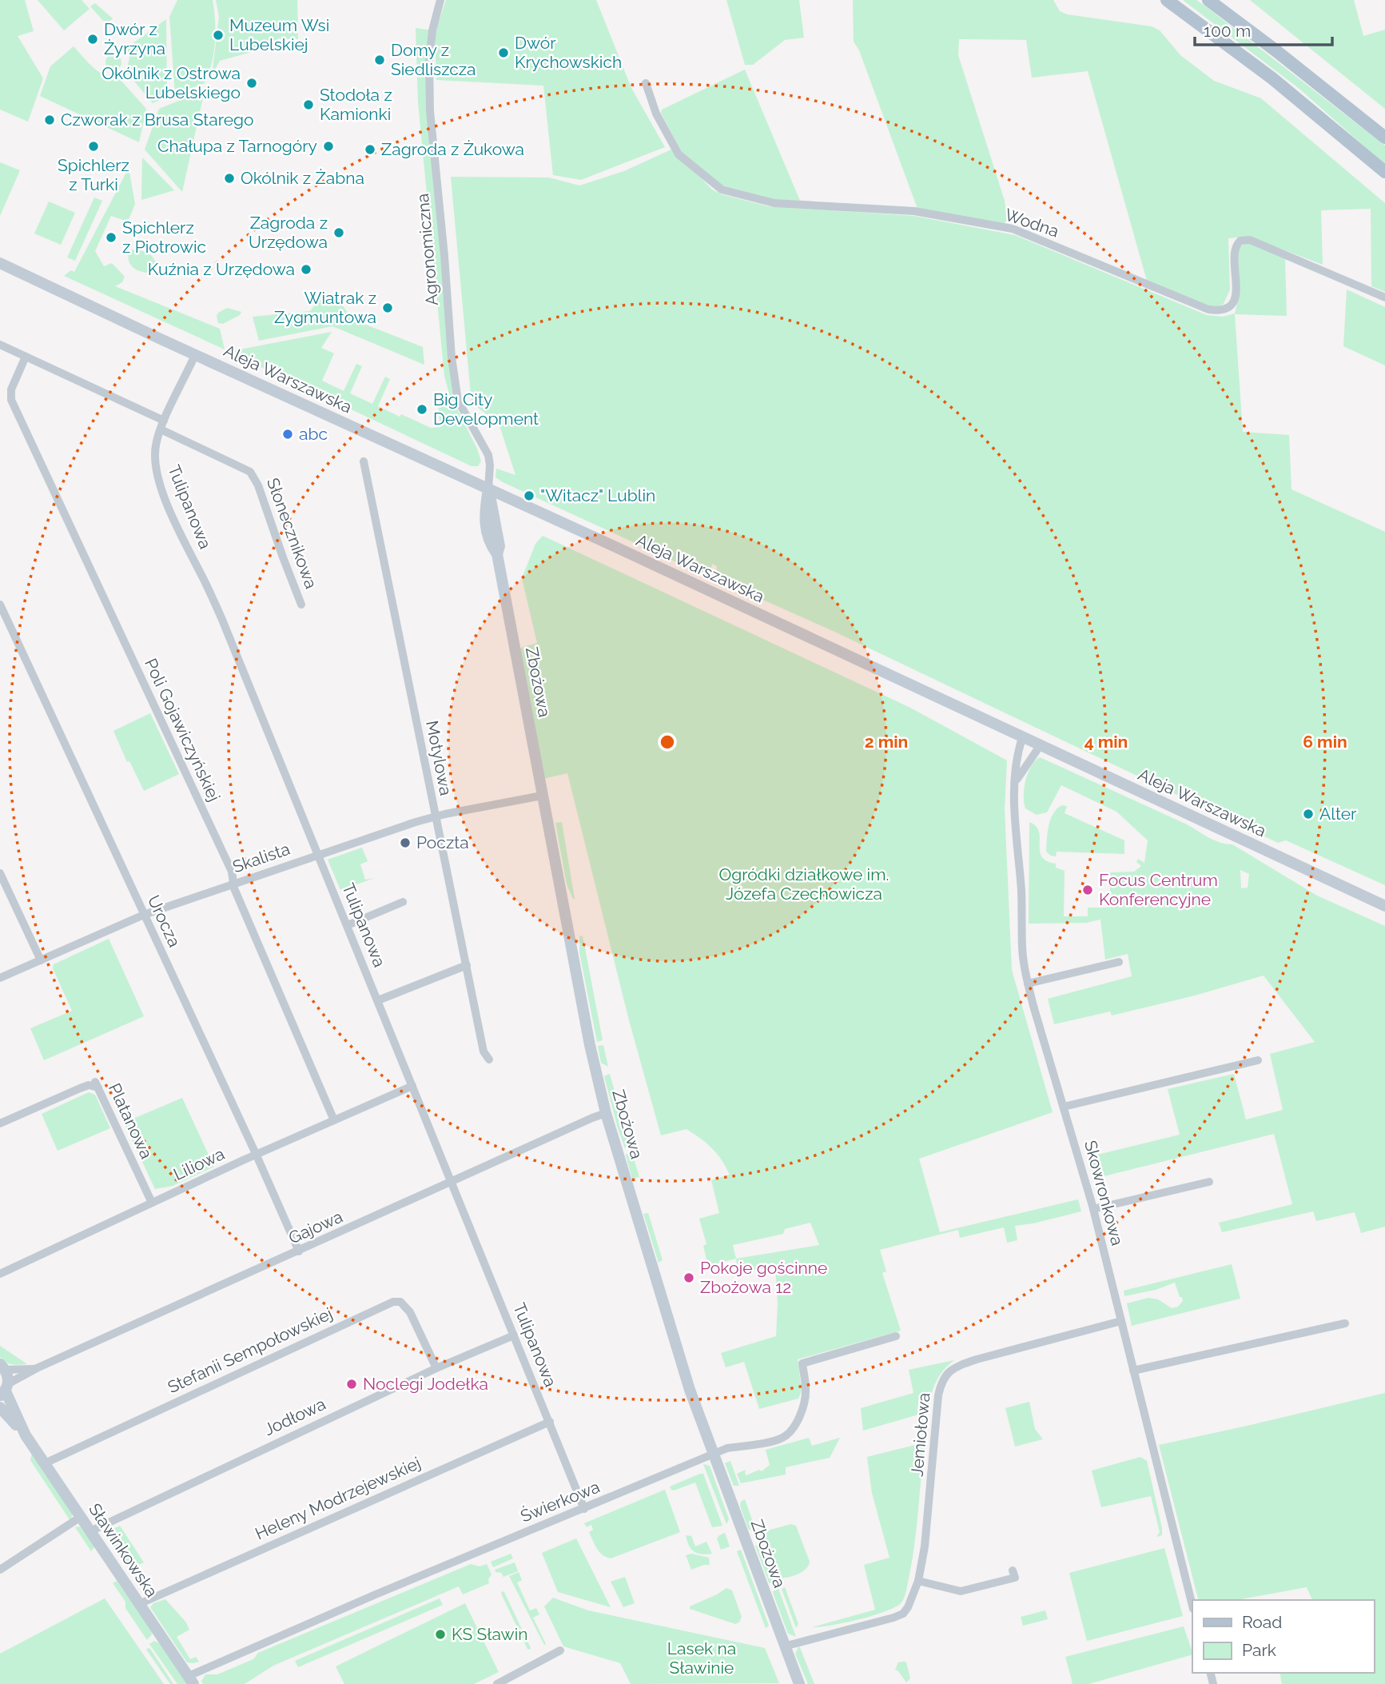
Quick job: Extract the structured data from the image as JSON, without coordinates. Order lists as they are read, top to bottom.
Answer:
{
  "streets": {
    "street": [
      "Wodna",
      "Agronomiczna",
      "Aleja Warszawska",
      "Tulipanowa",
      "Słonecznikowa",
      "Zbożowa",
      "Poli Gojawiczyńskiej",
      "Motylowa",
      "Skalista",
      "Urocza",
      "Platanowa",
      "Liliowa",
      "Skowronkowa",
      "Gajowa",
      "Stefanii Sempołowskiej",
      "Jodłowa",
      "Jemiołowa",
      "Heleny Modrzejewskiej",
      "Świerkowa",
      "Sławinkowska"
    ]
  },
  "crossings": [
    ["Agronomiczna", "Aleja Warszawska"],
    ["Agronomiczna", "Zbożowa"],
    ["Aleja Warszawska", "Tulipanowa"],
    ["Aleja Warszawska", "Zbożowa"],
    ["Aleja Warszawska", "Skowronkowa"],
    ["Tulipanowa", "Słonecznikowa"],
    ["Tulipanowa", "Skalista"],
    ["Tulipanowa", "Liliowa"],
    ["Tulipanowa", "Gajowa"],
    ["Tulipanowa", "Jodłowa"],
    ["Tulipanowa", "Heleny Modrzejewskiej"],
    ["Tulipanowa", "Świerkowa"],
    ["Zbożowa", "Skalista"],
    ["Zbożowa", "Gajowa"],
    ["Zbożowa", "Jemiołowa"],
    ["Zbożowa", "Świerkowa"],
    ["Poli Gojawiczyńskiej", "Skalista"],
    ["Poli Gojawiczyńskiej", "Liliowa"],
    ["Motylowa", "Skalista"],
    ["Skalista", "Urocza"],
    ["Urocza", "Liliowa"],
    ["Urocza", "Gajowa"],
    ["Platanowa", "Liliowa"],
    ["Skowronkowa", "Jemiołowa"],
    ["Gajowa", "Sławinkowska"],
    ["Stefanii Sempołowskiej", "Jodłowa"],
    ["Stefanii Sempołowskiej", "Sławinkowska"],
    ["Jodłowa", "Sławinkowska"],
    ["Heleny Modrzejewskiej", "Sławinkowska"],
    ["Świerkowa", "Sławinkowska"]
  ],
  "parks": ["Ogródki działkowe im. Józefa Czechowicza", "Lasek na Sławinie"],
  "places": [
    "Muzeum Wsi Lubelskiej",
    "Dwór z Żyrzyna",
    "Dwór Krychowskich",
    "Domy z Siedliszcza",
    "Okólnik z Ostrowa Lubelskiego",
    "Stodoła z Kamionki",
    "Czworak z Brusa Starego",
    "Spichlerz z Turki",
    "Chałupa z Tarnogóry",
    "Zagroda z Żukowa",
    "Okólnik z Żabna",
    "Zagroda z Urzędowa",
    "Spichlerz z Piotrowic",
    "Kuźnia z Urzędowa",
    "Wiatrak z Zygmuntowa",
    "Big City Development",
    "abc",
    "\"Witacz\" Lublin",
    "Alter",
    "Poczta",
    "Focus Centrum Konferencyjne",
    "Pokoje gościnne Zbożowa 12",
    "Noclegi Jodełka",
    "KS Sławin"
  ],
  "legend": ["Road", "Park"],
  "scale_bar": "100 m",
  "rings": ["2 min", "4 min", "6 min"]
}
